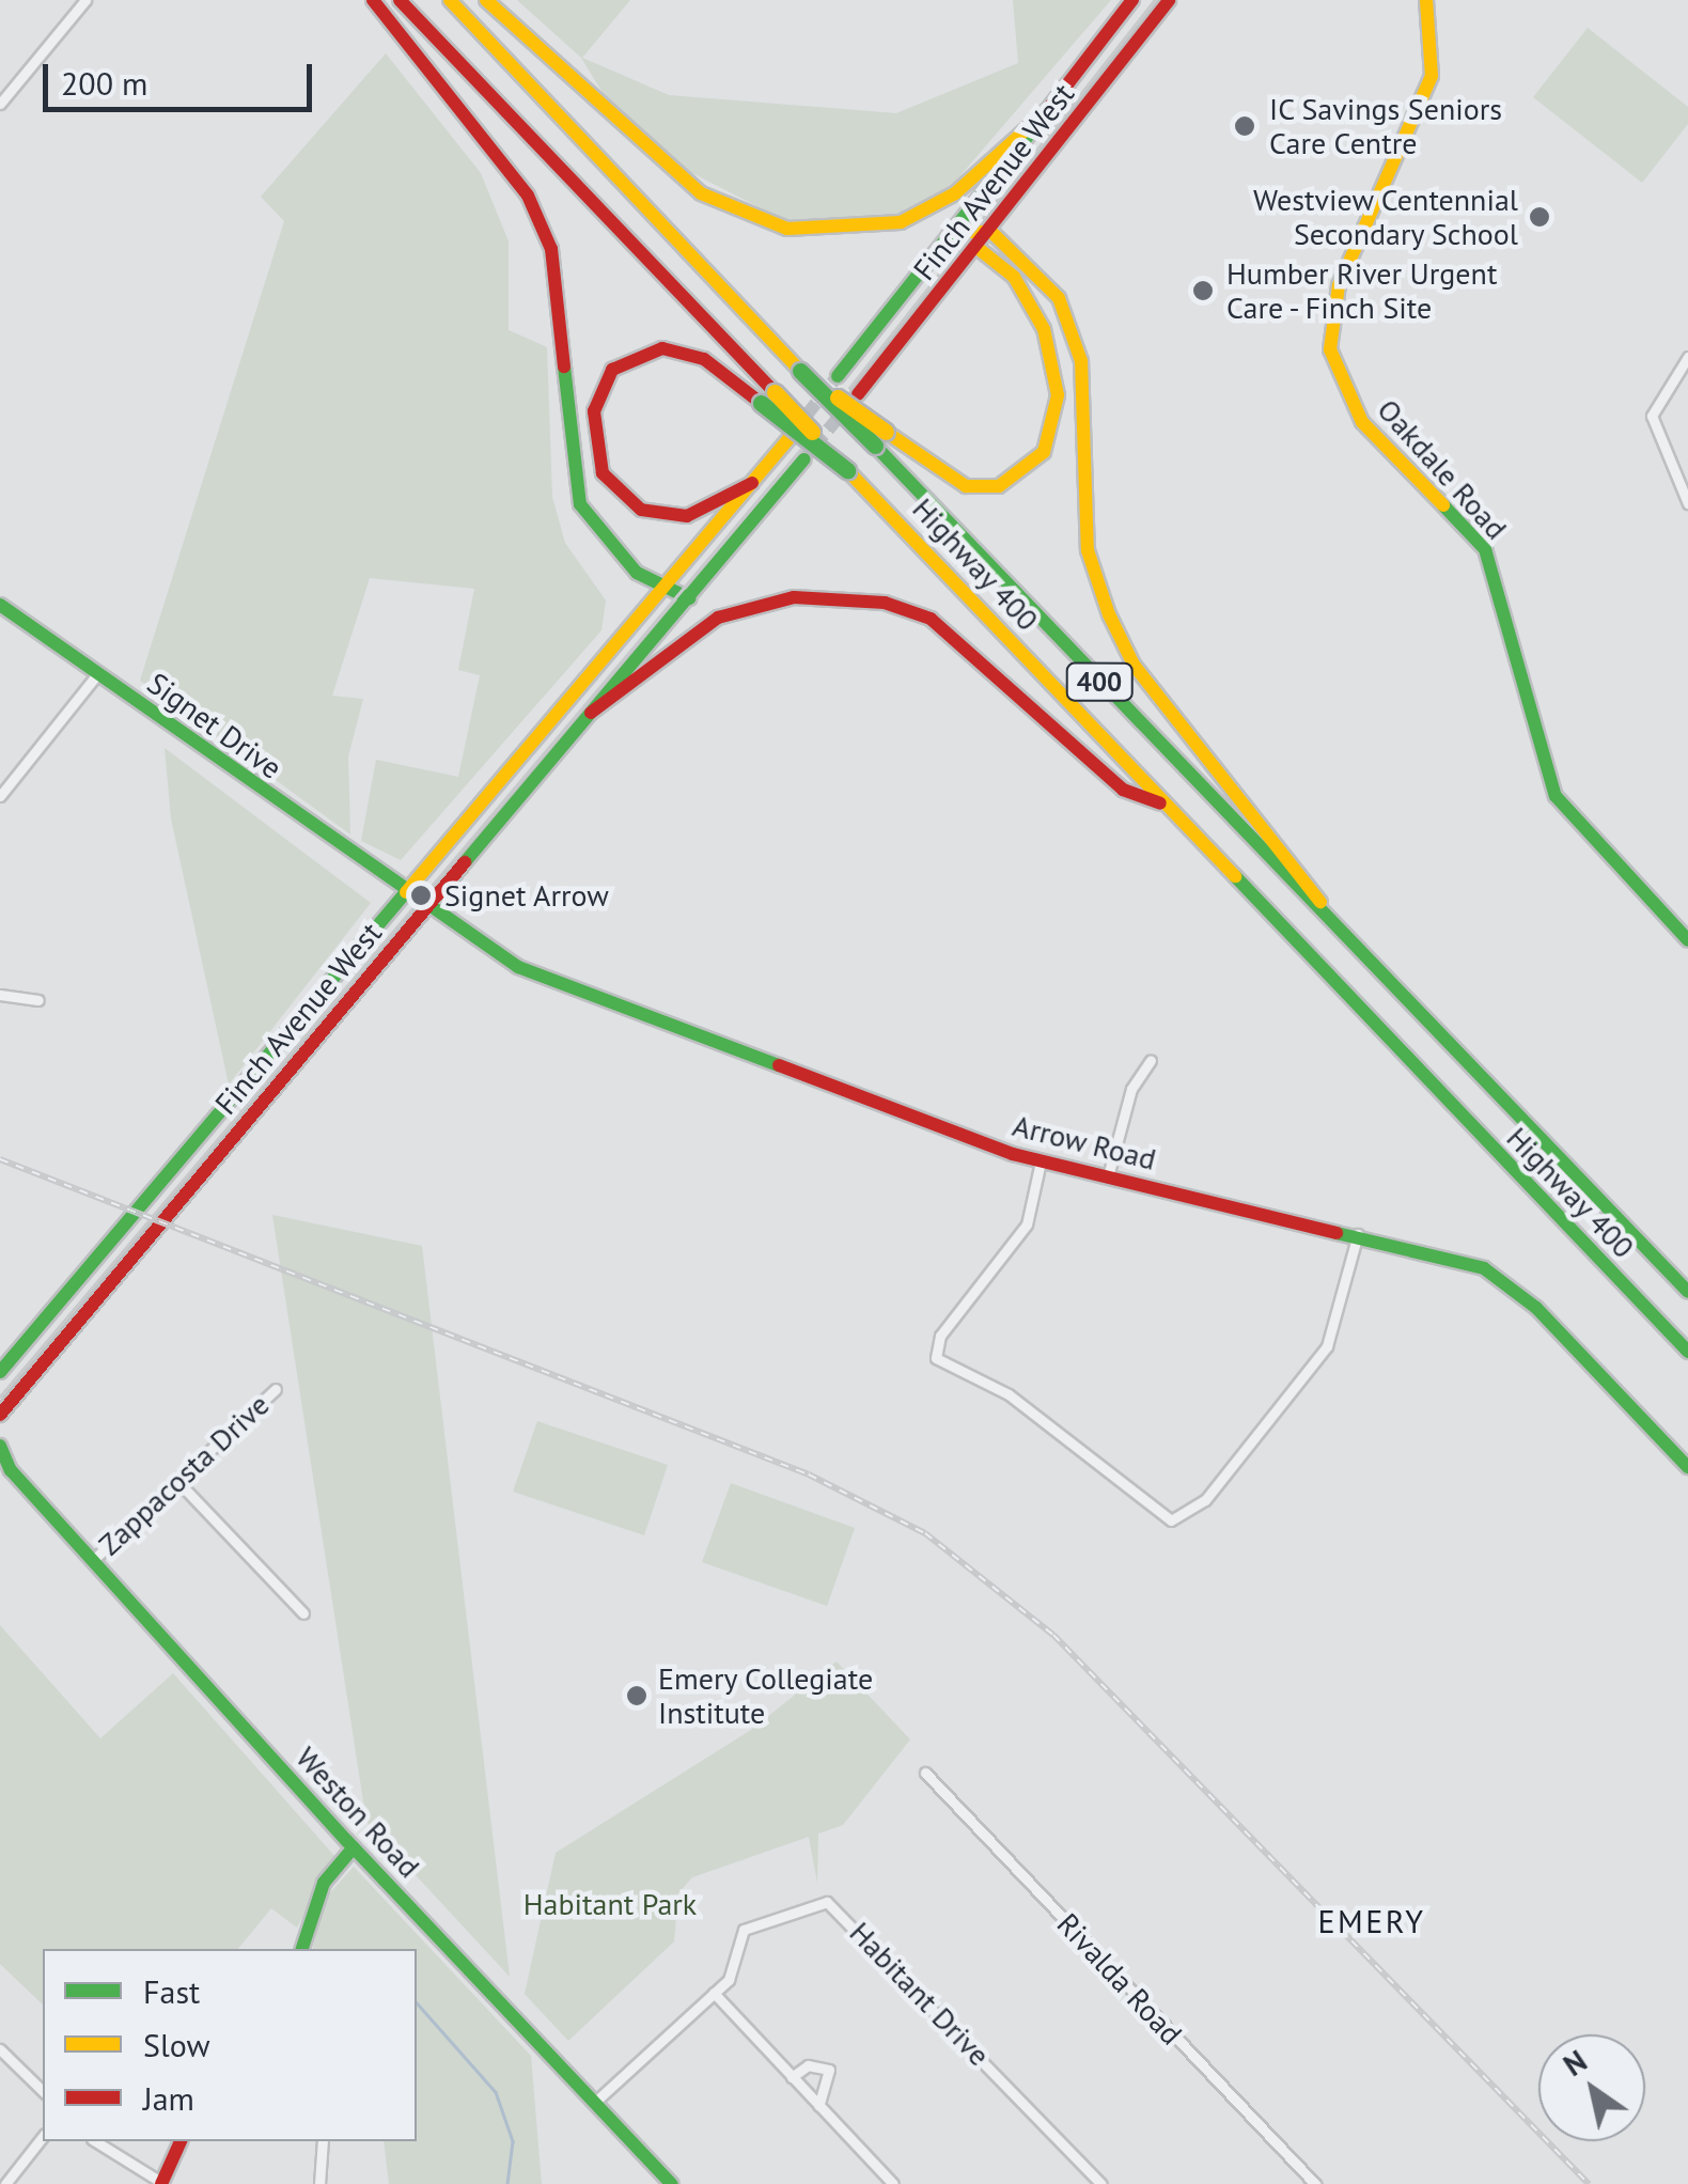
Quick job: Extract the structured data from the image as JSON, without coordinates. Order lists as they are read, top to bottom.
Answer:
{
  "streets": {
    "main road": [
      "Finch Avenue West",
      "Oakdale Road",
      "Highway 400",
      "400",
      "Signet Drive",
      "Arrow Road",
      "Weston Road"
    ],
    "street": ["Zappacosta Drive", "Rivalda Road", "Habitant Drive"]
  },
  "crossings": [
    ["Finch Avenue West", "Signet Drive"],
    ["Finch Avenue West", "Arrow Road"],
    ["Signet Drive", "Arrow Road"],
    ["Zappacosta Drive", "Weston Road"],
    ["Weston Road", "Habitant Drive"]
  ],
  "districts": ["EMERY"],
  "parks": ["Habitant Park"],
  "places": [
    "IC Savings Seniors Care Centre",
    "Westview Centennial Secondary School",
    "Humber River Urgent Care - Finch Site",
    "Signet Arrow",
    "Emery Collegiate Institute"
  ],
  "legend": ["Fast", "Slow", "Jam"],
  "scale_bar": "200 m",
  "north": "top left"
}
